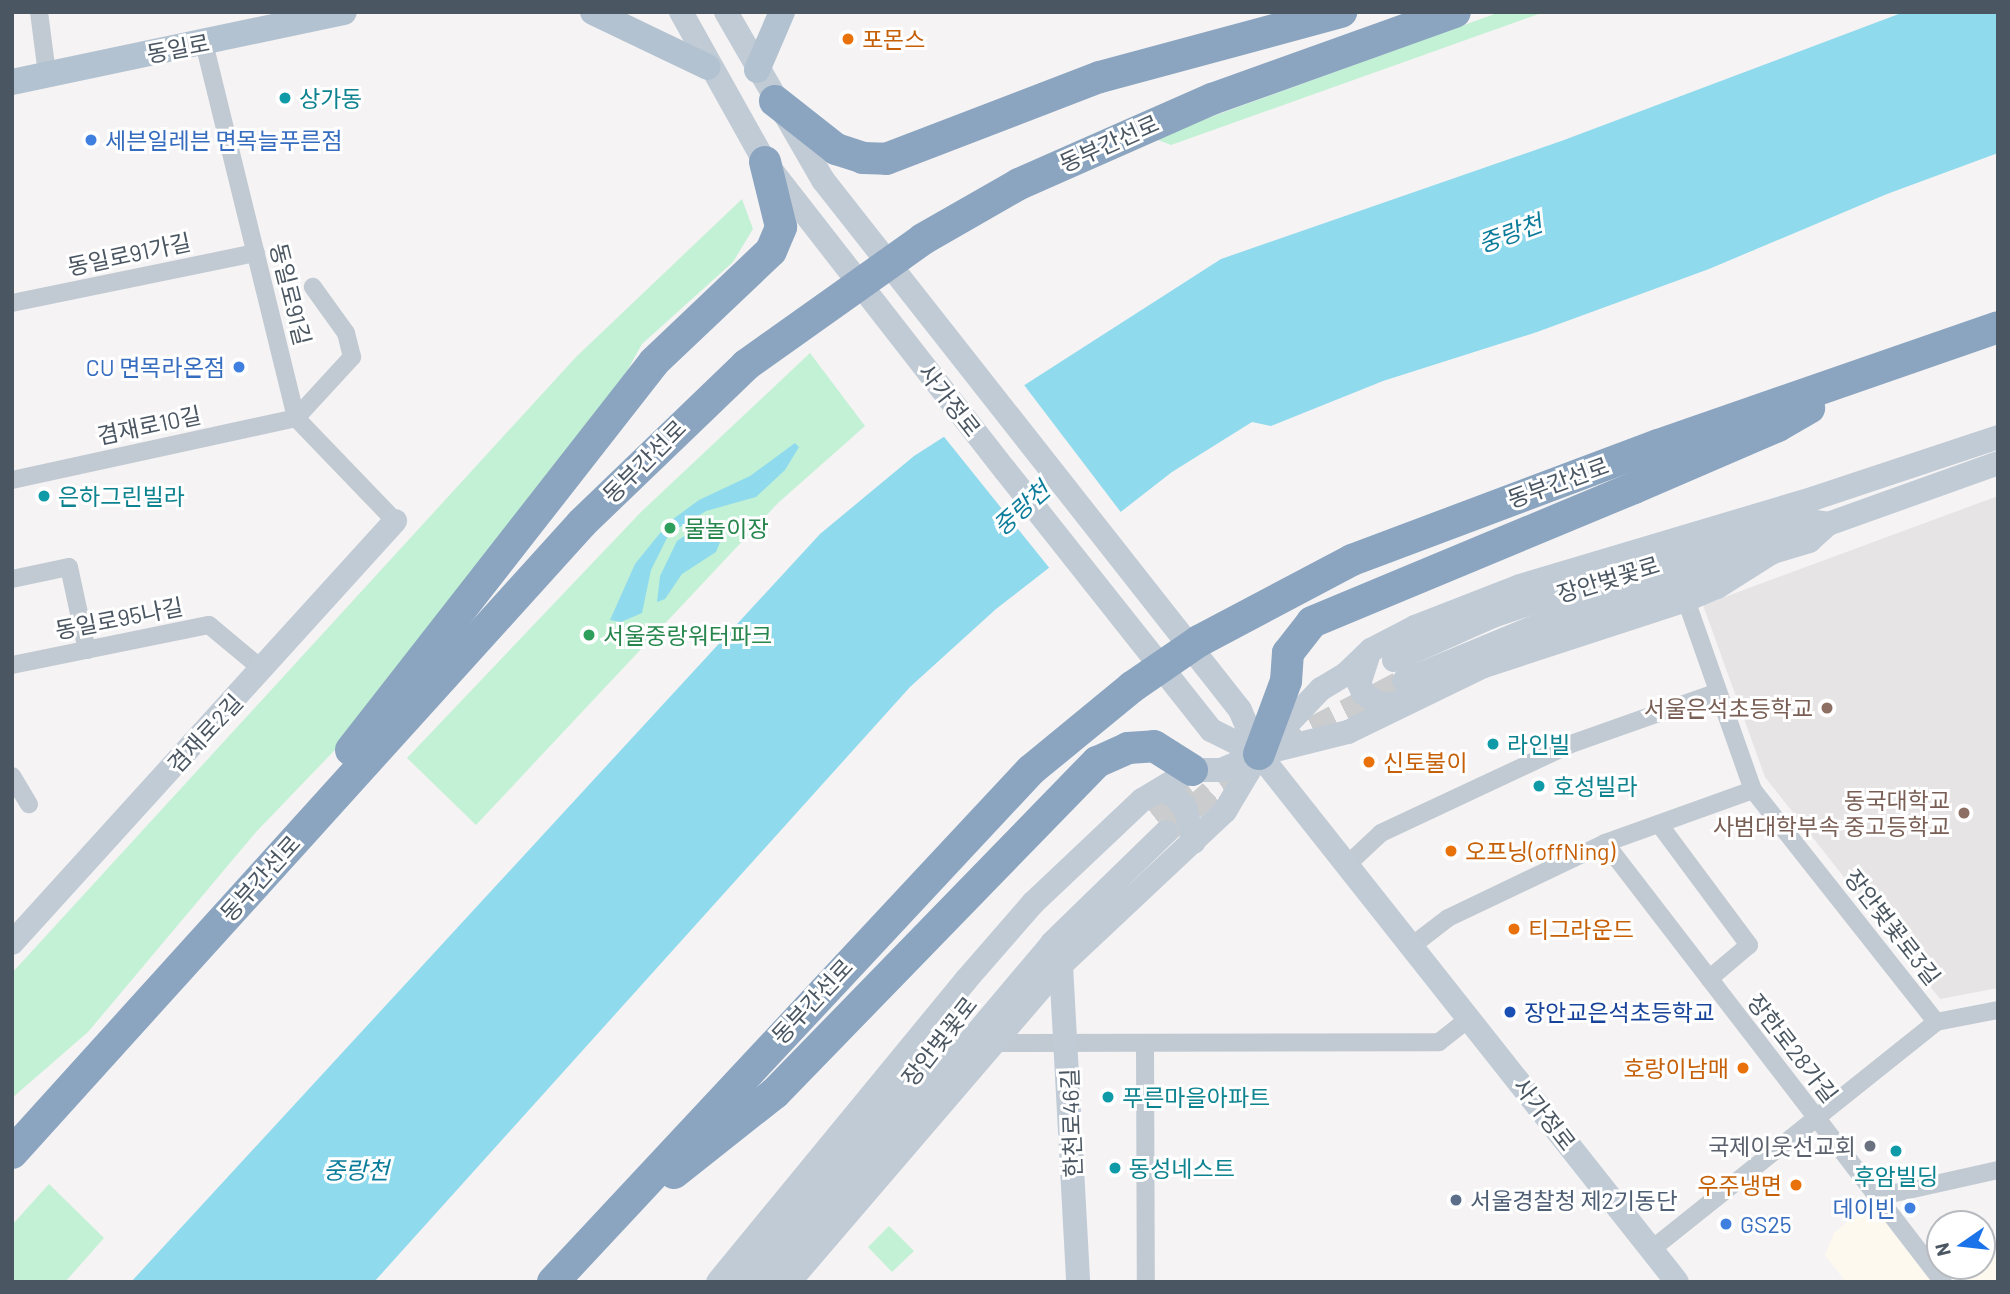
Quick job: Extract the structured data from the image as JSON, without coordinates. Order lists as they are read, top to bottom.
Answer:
{
  "streets": {
    "highway": ["동부간선로"],
    "main road": [
      "동일로",
      "사가정로",
      "장안벚꽃로",
      "겸재로2길",
      "한천로46길"
    ],
    "street": [
      "동일로91가길",
      "동일로91길",
      "겸재로10길",
      "동일로95나길",
      "장안벚꽃로3길",
      "장한로28가길"
    ]
  },
  "crossings": [
    ["동일로", "동일로91길"],
    ["동일로91가길", "동일로91길"],
    ["동일로91길", "겸재로10길"],
    ["동일로95나길", "겸재로2길"]
  ],
  "water": ["중랑천"],
  "places": [
    "포몬스",
    "상가동",
    "세븐일레븐 면목늘푸른점",
    "CU 면목라온점",
    "은하그린빌라",
    "물놀이장",
    "서울중랑워터파크",
    "서울은석초등학교",
    "라인빌",
    "신토불이",
    "호성빌라",
    "동국대학교 사범대학부속 중고등학교",
    "오프닝(offNing)",
    "티그라운드",
    "장안교은석초등학교",
    "호랑이남매",
    "푸른마을아파트",
    "국제이웃선교회",
    "후암빌딩",
    "동성네스트",
    "우주냉면",
    "서울경찰청 제2기동단",
    "데이빈",
    "GS25"
  ],
  "north": "left"
}
